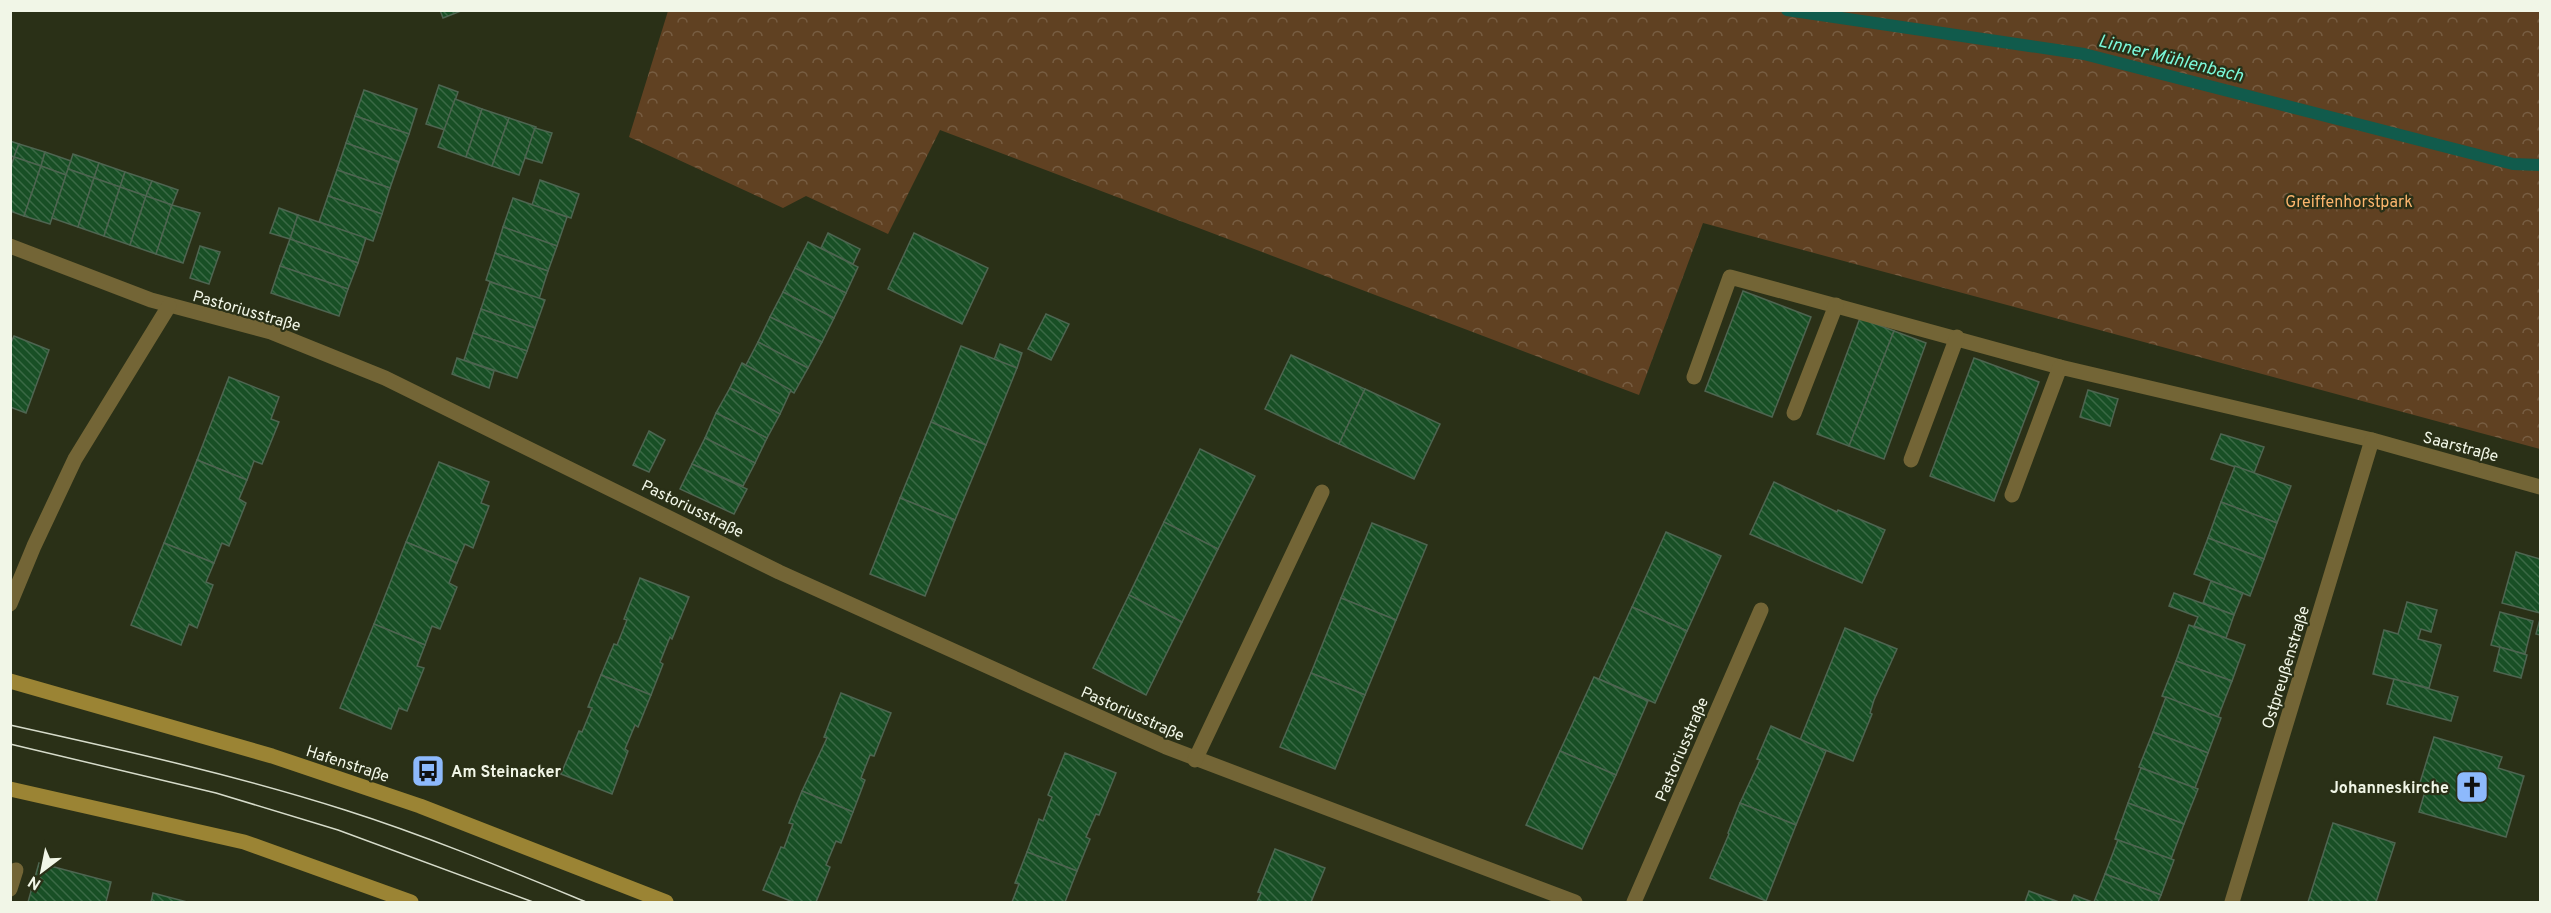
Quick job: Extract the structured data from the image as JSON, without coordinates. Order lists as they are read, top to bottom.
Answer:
{
  "streets": {
    "main road": ["Hafenstraße"],
    "street": ["Pastoriusstraße", "Saarstraße", "Ostpreußenstraße"]
  },
  "crossings": [
    ["Saarstraße", "Ostpreußenstraße"]
  ],
  "water": ["Linner Mühlenbach"],
  "parks": ["Greiffenhorstpark"],
  "places": {
    "bus stop": ["Am Steinacker"],
    "church": ["Johanneskirche"]
  },
  "north": "bottom left"
}
